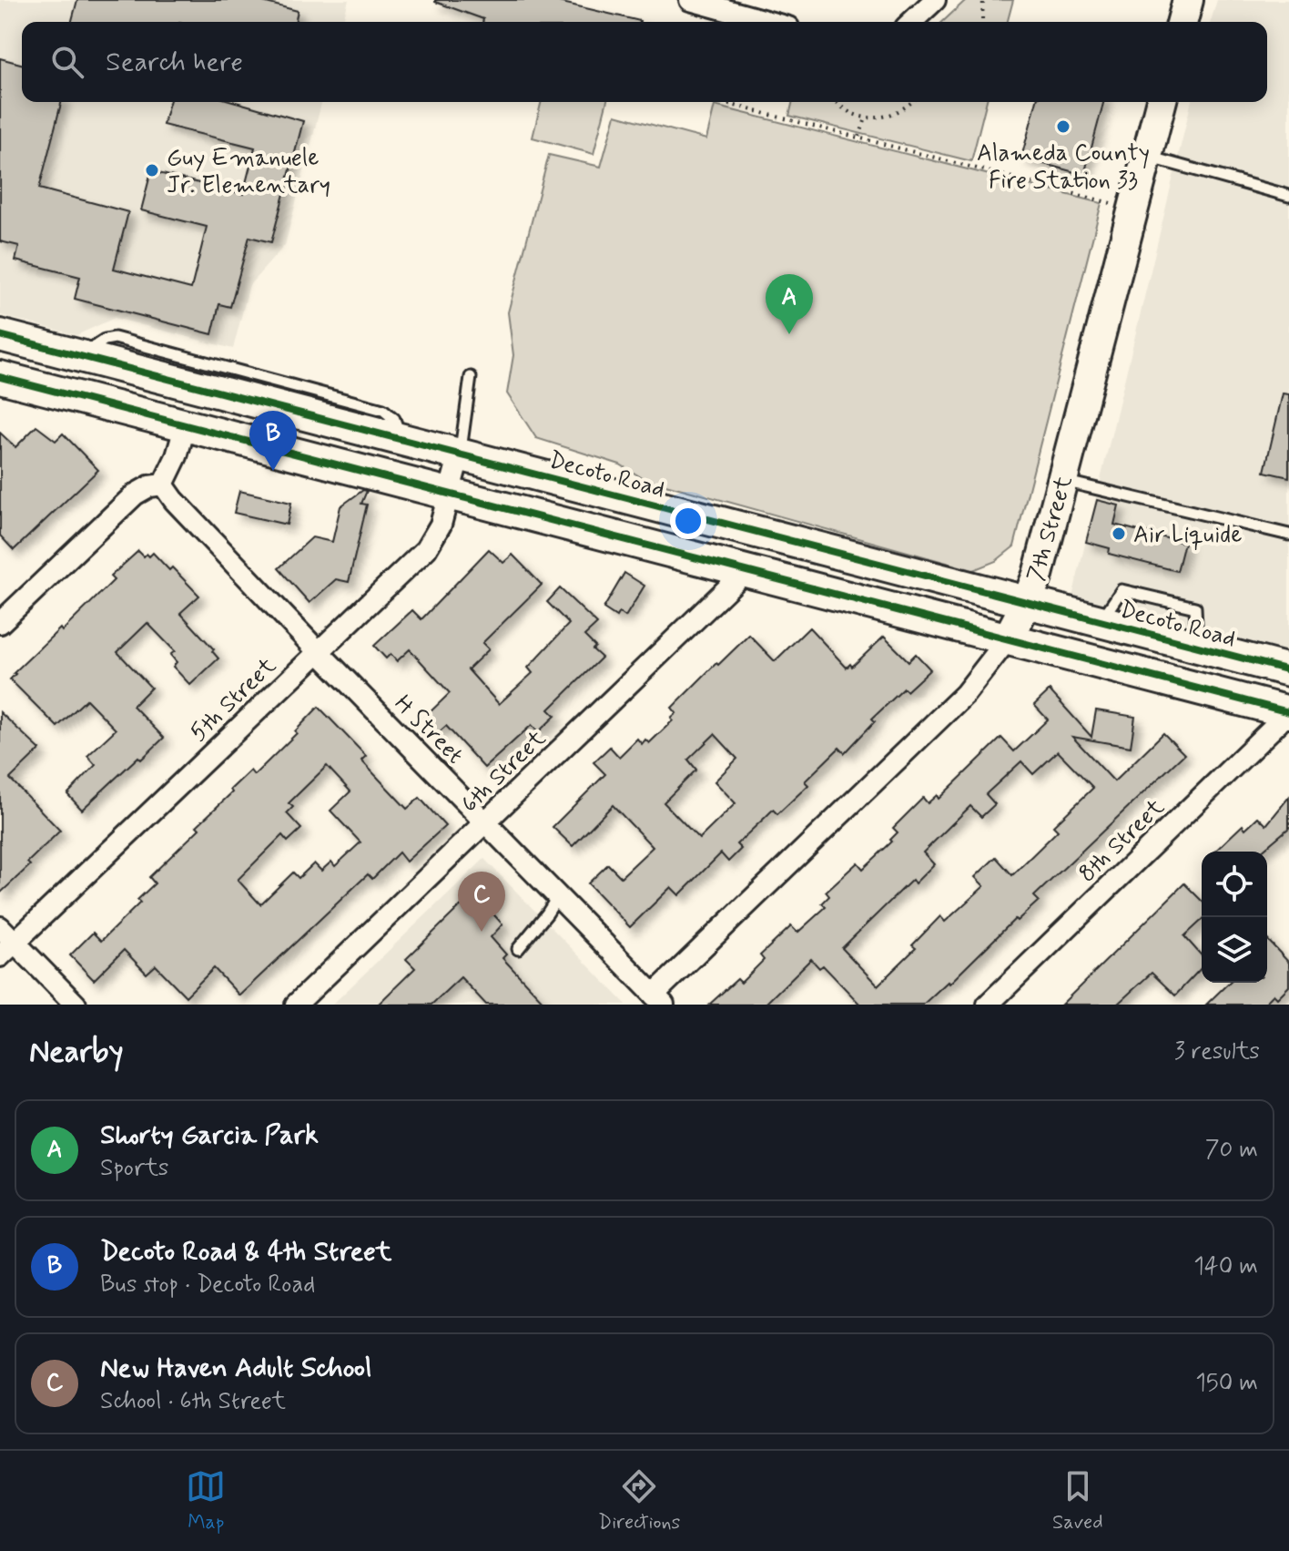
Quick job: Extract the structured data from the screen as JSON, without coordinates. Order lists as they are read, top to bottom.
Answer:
{
  "streets": {
    "main road": ["Decoto Road"],
    "street": [
      "7th Street",
      "5th Street",
      "H Street",
      "6th Street",
      "8th Street"
    ]
  },
  "crossings": [
    ["Decoto Road", "7th Street"],
    ["Decoto Road", "5th Street"],
    ["7th Street", "H Street"],
    ["5th Street", "H Street"],
    ["H Street", "6th Street"]
  ],
  "places": ["Alameda County Fire Station 33", "Guy Emanuele Jr. Elementary", "Air Liquide"],
  "page": {
    "search": "Search here",
    "pins": ["A", "B", "C"],
    "heading": ["Nearby", "3 results"],
    "list": [
      {
        "mark": "A",
        "name": "Shorty Garcia Park",
        "note": "Sports",
        "value": "70 m"
      },
      {
        "mark": "B",
        "name": "Decoto Road & 4th Street",
        "note": "Bus stop · Decoto Road",
        "value": "140 m"
      },
      {
        "mark": "C",
        "name": "New Haven Adult School",
        "note": "School · 6th Street",
        "value": "150 m"
      }
    ],
    "nav": ["Map", "Directions", "Saved"]
  }
}
